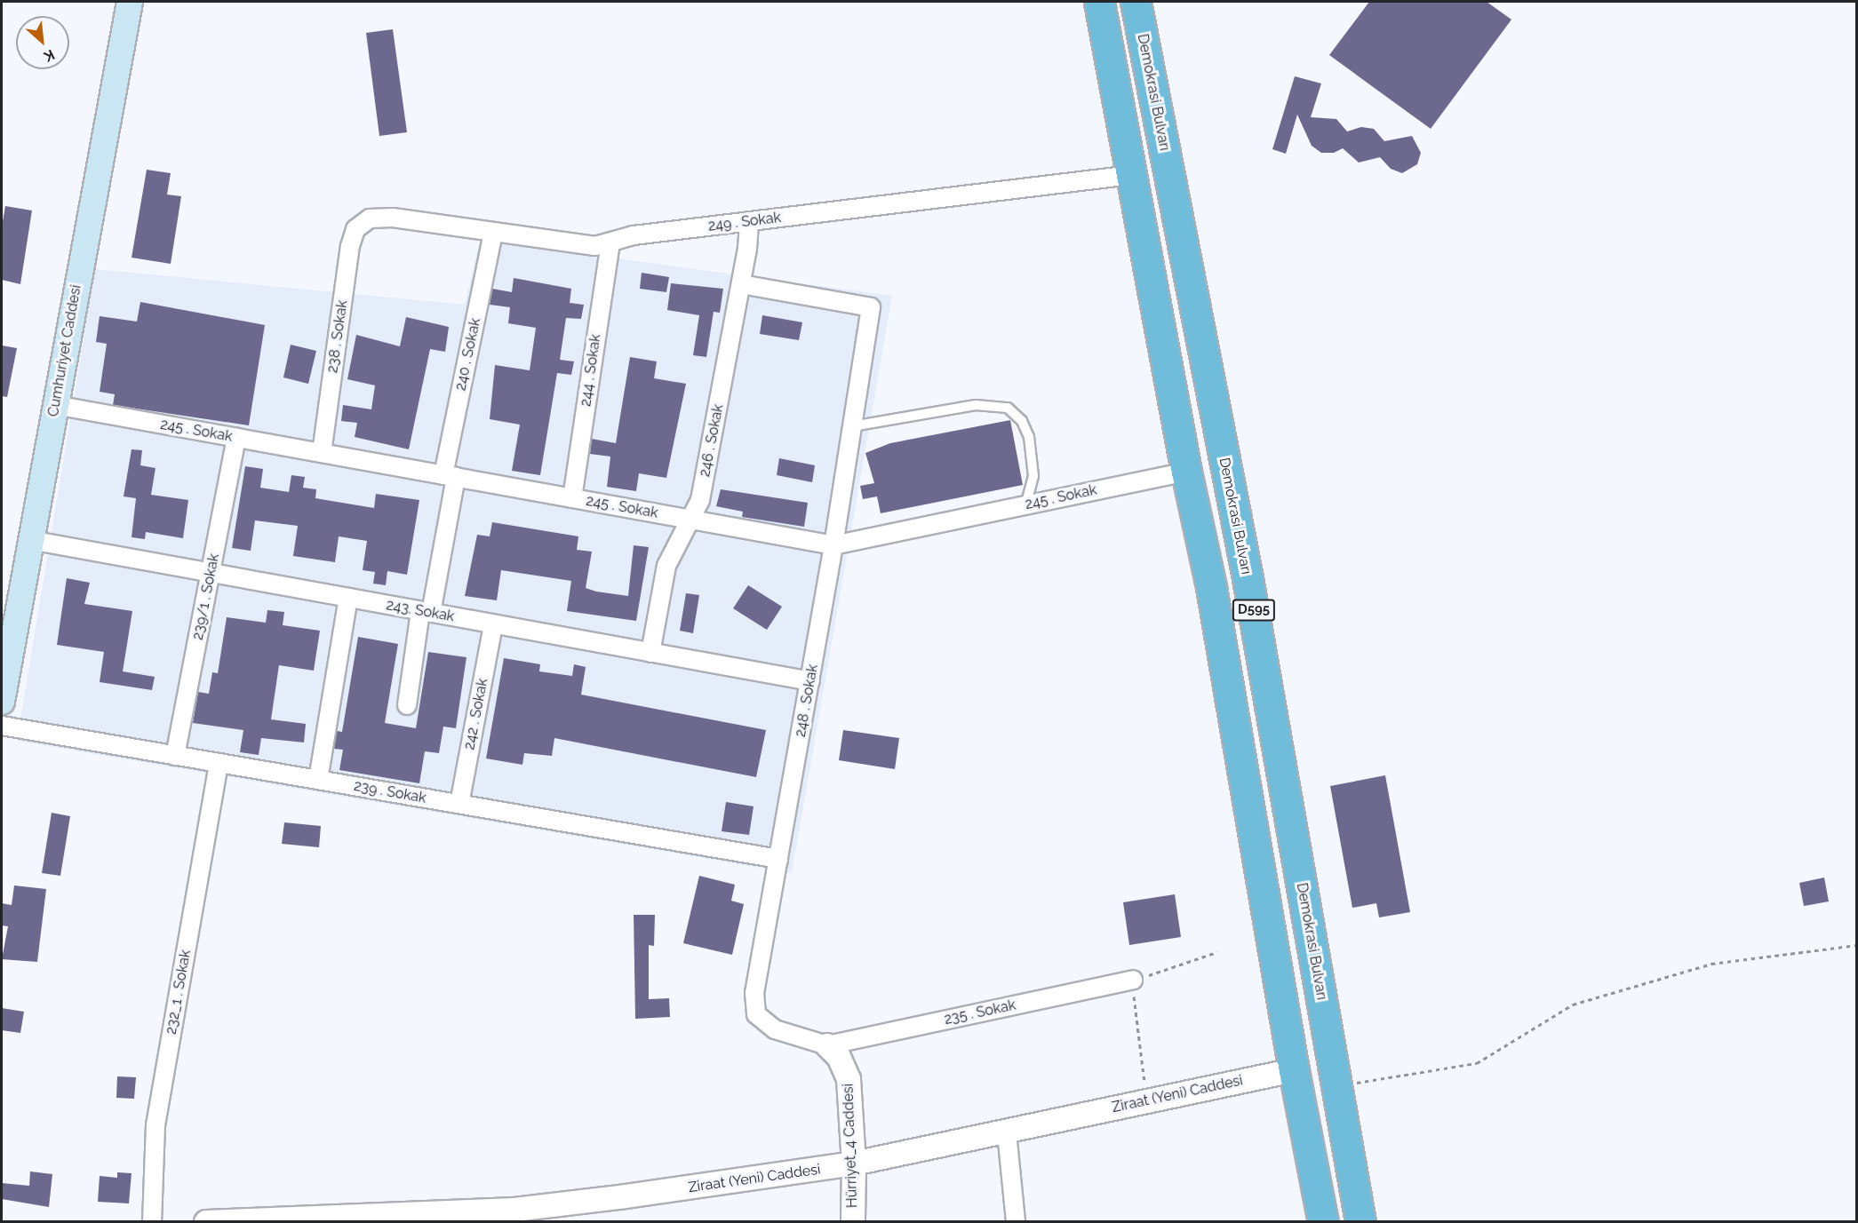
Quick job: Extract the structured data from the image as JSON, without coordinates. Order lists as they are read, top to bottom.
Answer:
{
  "streets": {
    "highway": ["Demokrasi Bulvarı", "D595"],
    "main road": ["Cumhuriyet Caddesi"],
    "street": [
      "249 . Sokak",
      "238 . Sokak",
      "240 . Sokak",
      "244 . Sokak",
      "245 . Sokak",
      "246 . Sokak",
      "239/1 . Sokak",
      "243. Sokak",
      "248 . Sokak",
      "242 . Sokak",
      "239 . Sokak",
      "232_1 . Sokak",
      "235 . Sokak",
      "Ziraat (Yeni) Caddesi",
      "Hürriyet_4 Caddesi"
    ]
  },
  "crossings": [
    ["249 . Sokak", "238 . Sokak"],
    ["249 . Sokak", "240 . Sokak"],
    ["249 . Sokak", "244 . Sokak"],
    ["249 . Sokak", "246 . Sokak"],
    ["249 . Sokak", "D595"],
    ["238 . Sokak", "245 . Sokak"],
    ["Cumhuriyet Caddesi", "245 . Sokak"],
    ["Cumhuriyet Caddesi", "243. Sokak"],
    ["240 . Sokak", "245 . Sokak"],
    ["240 . Sokak", "243. Sokak"],
    ["244 . Sokak", "245 . Sokak"],
    ["245 . Sokak", "246 . Sokak"],
    ["245 . Sokak", "239/1 . Sokak"],
    ["245 . Sokak", "D595"],
    ["245 . Sokak", "248 . Sokak"],
    ["246 . Sokak", "243. Sokak"],
    ["246 . Sokak", "248 . Sokak"],
    ["239/1 . Sokak", "243. Sokak"],
    ["239/1 . Sokak", "239 . Sokak"],
    ["D595", "Ziraat (Yeni) Caddesi"],
    ["243. Sokak", "248 . Sokak"],
    ["243. Sokak", "242 . Sokak"],
    ["248 . Sokak", "239 . Sokak"],
    ["248 . Sokak", "235 . Sokak"],
    ["248 . Sokak", "Hürriyet_4 Caddesi"],
    ["242 . Sokak", "239 . Sokak"],
    ["239 . Sokak", "232_1 . Sokak"],
    ["235 . Sokak", "Hürriyet_4 Caddesi"],
    ["Ziraat (Yeni) Caddesi", "Hürriyet_4 Caddesi"]
  ],
  "north": "bottom right"
}
